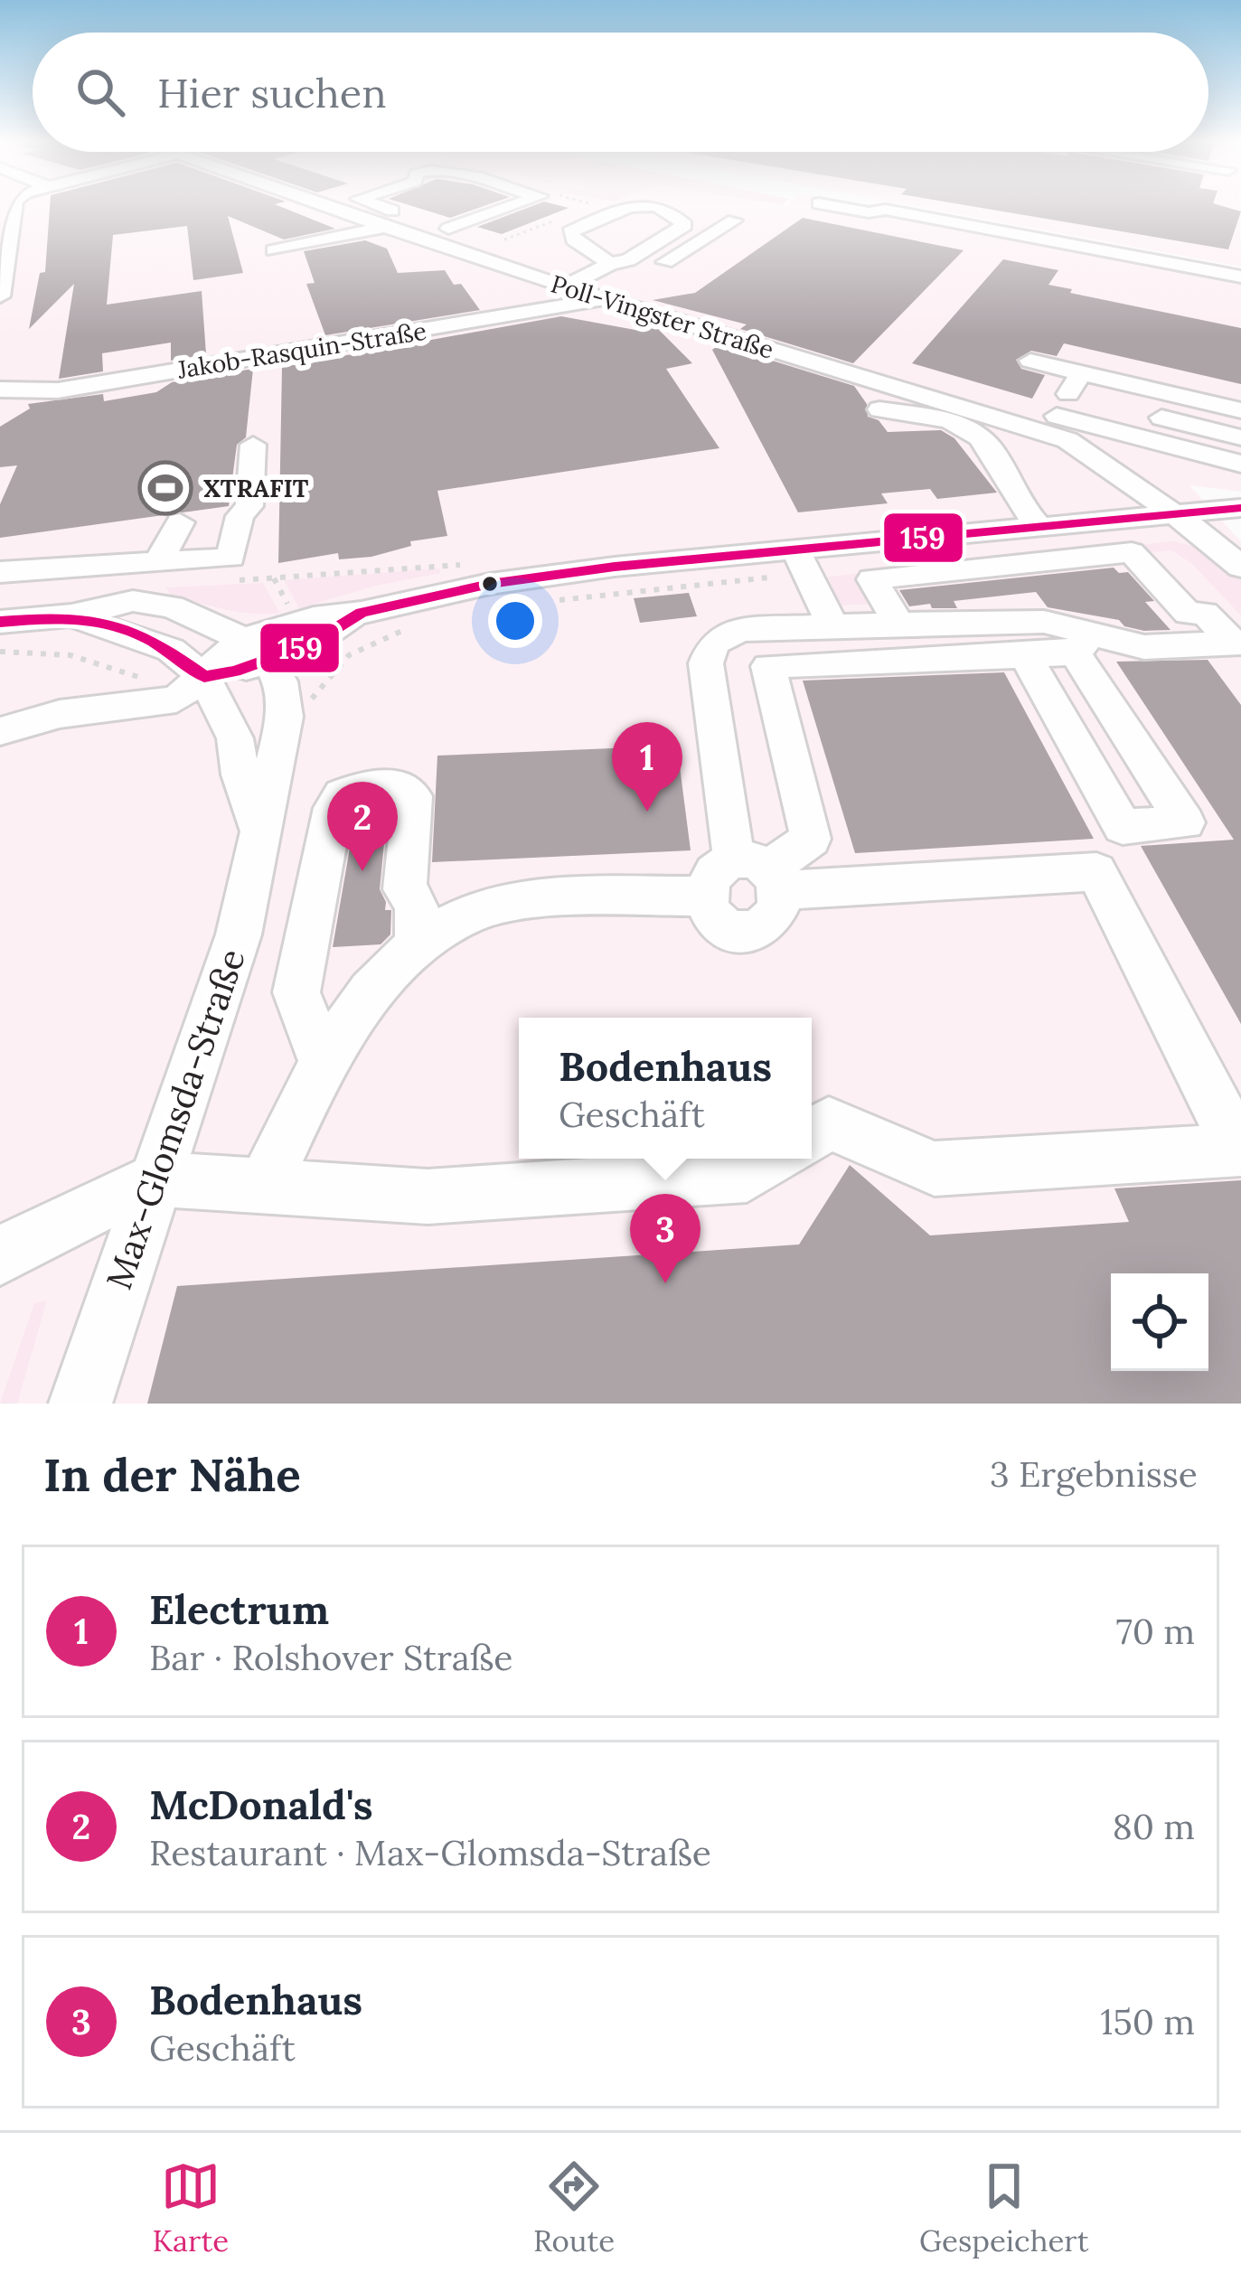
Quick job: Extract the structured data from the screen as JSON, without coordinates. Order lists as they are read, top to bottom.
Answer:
{
  "streets": {
    "street": ["Poll-Vingster Straße", "Jakob-Rasquin-Straße", "Max-Glomsda-Straße"]
  },
  "crossings": [
    ["Poll-Vingster Straße", "Jakob-Rasquin-Straße"]
  ],
  "places": {
    "sports": ["XTRAFIT"]
  },
  "lines": ["transit line 159"],
  "page": {
    "search": "Hier suchen",
    "pins": ["1", "2", "3"],
    "popup": ["Bodenhaus", "Geschäft"],
    "heading": ["In der Nähe", "3 Ergebnisse"],
    "list": [
      {
        "mark": "1",
        "name": "Electrum",
        "note": "Bar · Rolshover Straße",
        "value": "70 m"
      },
      {
        "mark": "2",
        "name": "McDonald's",
        "note": "Restaurant · Max-Glomsda-Straße",
        "value": "80 m"
      },
      {
        "mark": "3",
        "name": "Bodenhaus",
        "note": "Geschäft",
        "value": "150 m"
      }
    ],
    "nav": ["Karte", "Route", "Gespeichert"]
  }
}
